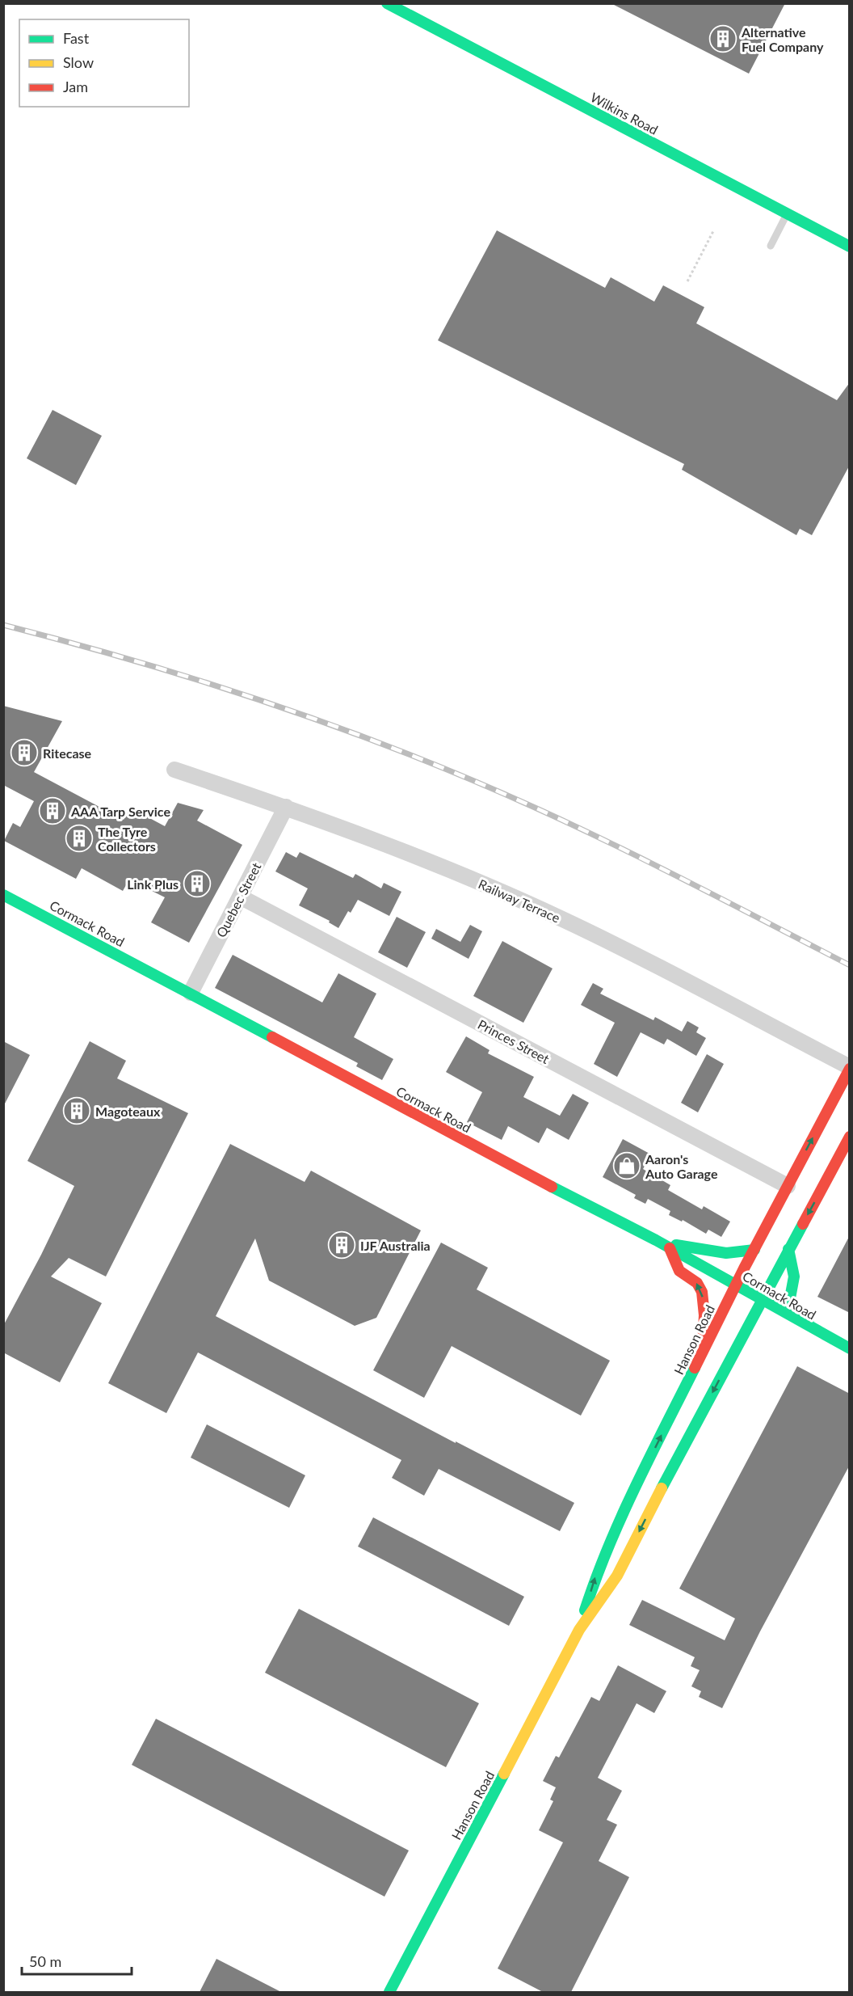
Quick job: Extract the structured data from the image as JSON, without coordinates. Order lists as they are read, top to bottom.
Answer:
{
  "streets": {
    "main road": ["Wilkins Road", "Cormack Road", "Hanson Road"],
    "street": ["Quebec Street", "Railway Terrace", "Princes Street"]
  },
  "crossings": [
    ["Quebec Street", "Railway Terrace"],
    ["Quebec Street", "Cormack Road"],
    ["Quebec Street", "Princes Street"],
    ["Railway Terrace", "Hanson Road"],
    ["Cormack Road", "Hanson Road"],
    ["Princes Street", "Hanson Road"]
  ],
  "places": {
    "building": [
      "Alternative Fuel Company",
      "Ritecase",
      "AAA Tarp Service",
      "The Tyre Collectors",
      "Link Plus",
      "Magoteaux",
      "IJF Australia"
    ],
    "shop": ["Aaron's Auto Garage"]
  },
  "legend": ["Fast", "Slow", "Jam"],
  "scale_bar": "50 m"
}
